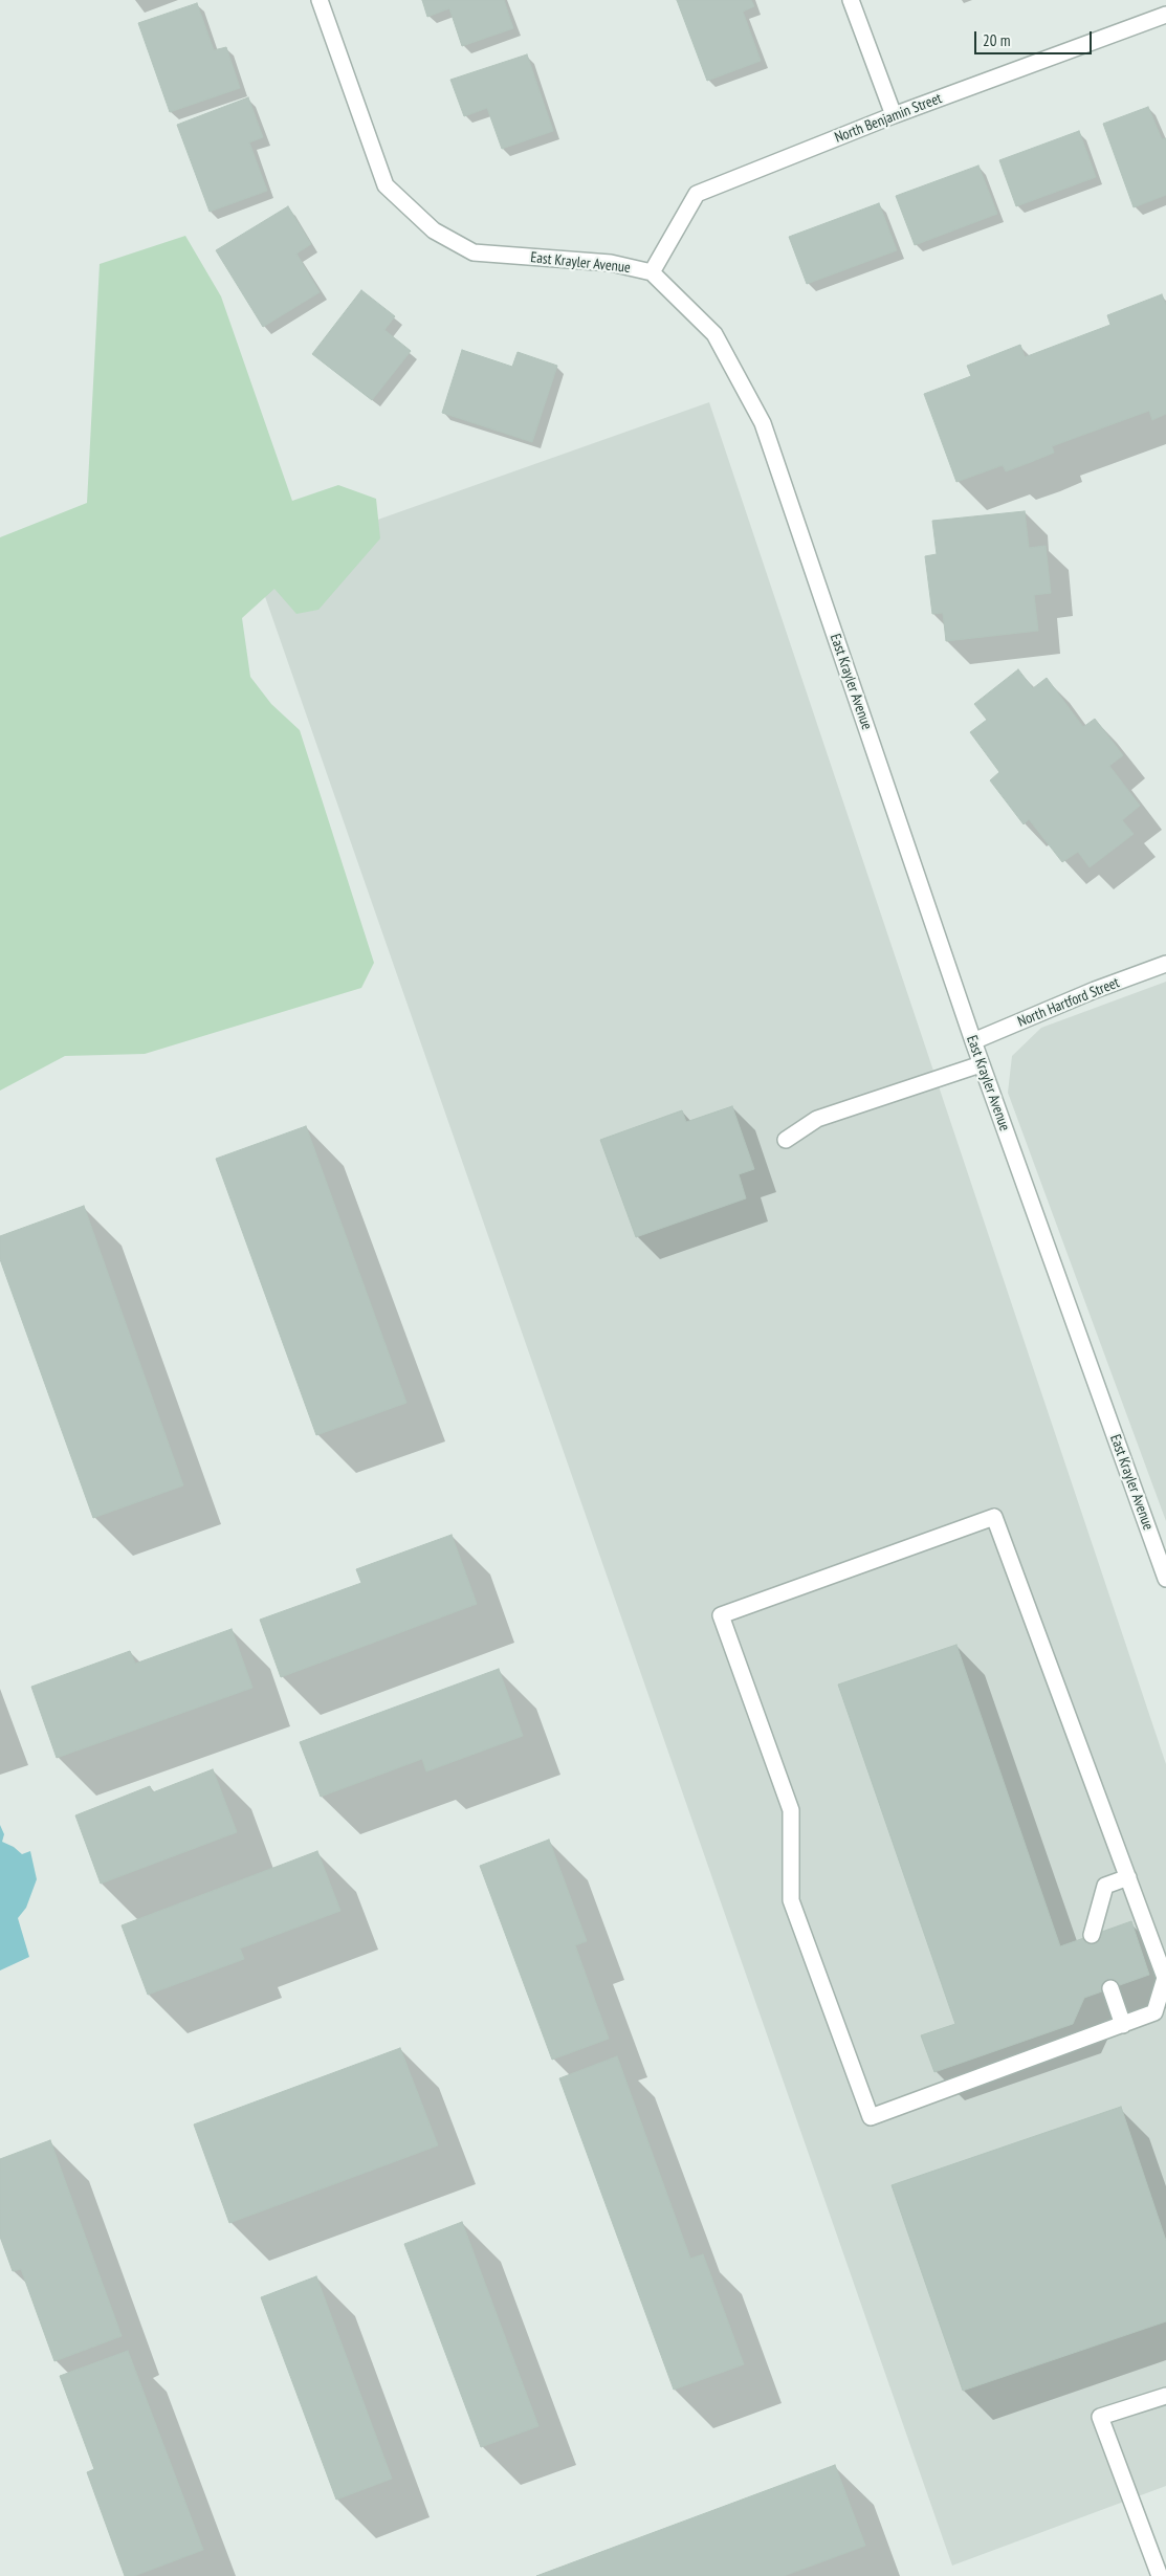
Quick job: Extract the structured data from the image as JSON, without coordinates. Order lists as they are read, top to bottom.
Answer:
{
  "streets": {
    "street": ["North Benjamin Street", "East Krayler Avenue", "North Hartford Street"]
  },
  "crossings": [
    ["North Benjamin Street", "East Krayler Avenue"],
    ["East Krayler Avenue", "North Hartford Street"]
  ],
  "scale_bar": "20 m"
}
